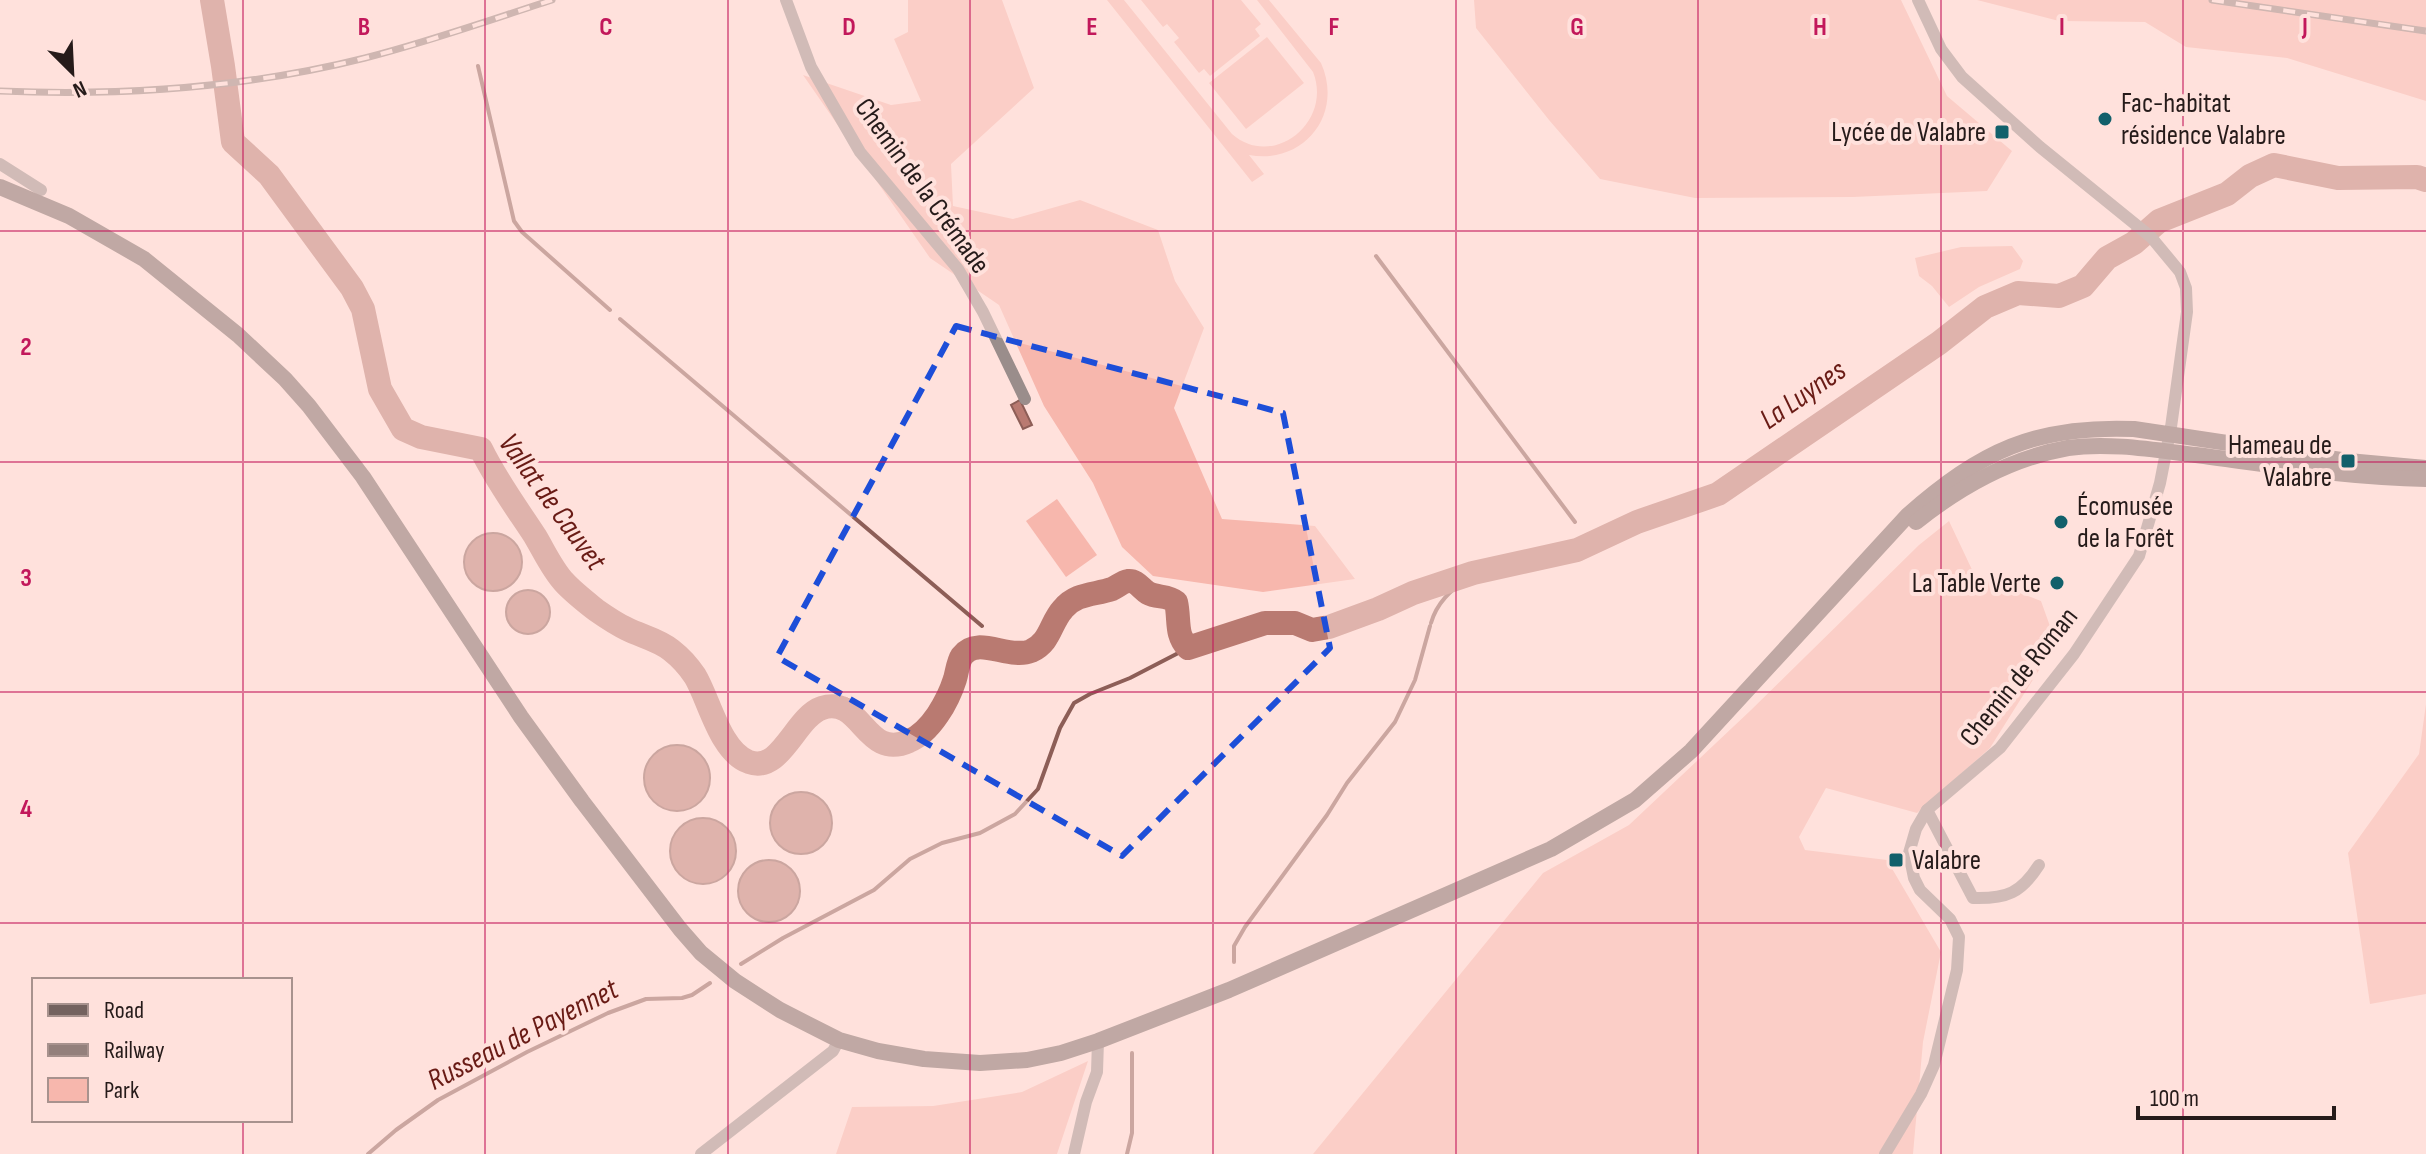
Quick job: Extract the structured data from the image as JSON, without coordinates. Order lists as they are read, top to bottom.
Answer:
{
  "streets": {
    "street": ["Chemin de la Crémade", "Chemin de Roman"]
  },
  "water": ["La Luynes", "Vallat de Cauvet", "Russeau de Payennet"],
  "places": {
    "other": ["Fac-habitat résidence Valabre", "Écomusée de la Forêt", "La Table Verte"],
    "transit": ["Lycée de Valabre", "Hameau de Valabre", "Valabre"]
  },
  "legend": ["Road", "Railway", "Park"],
  "scale_bar": "100 m",
  "north": "bottom right",
  "grid": {
    "columns": [
      "B",
      "C",
      "D",
      "E",
      "F",
      "G",
      "H",
      "I",
      "J"
    ],
    "rows": ["2", "3", "4"]
  }
}
